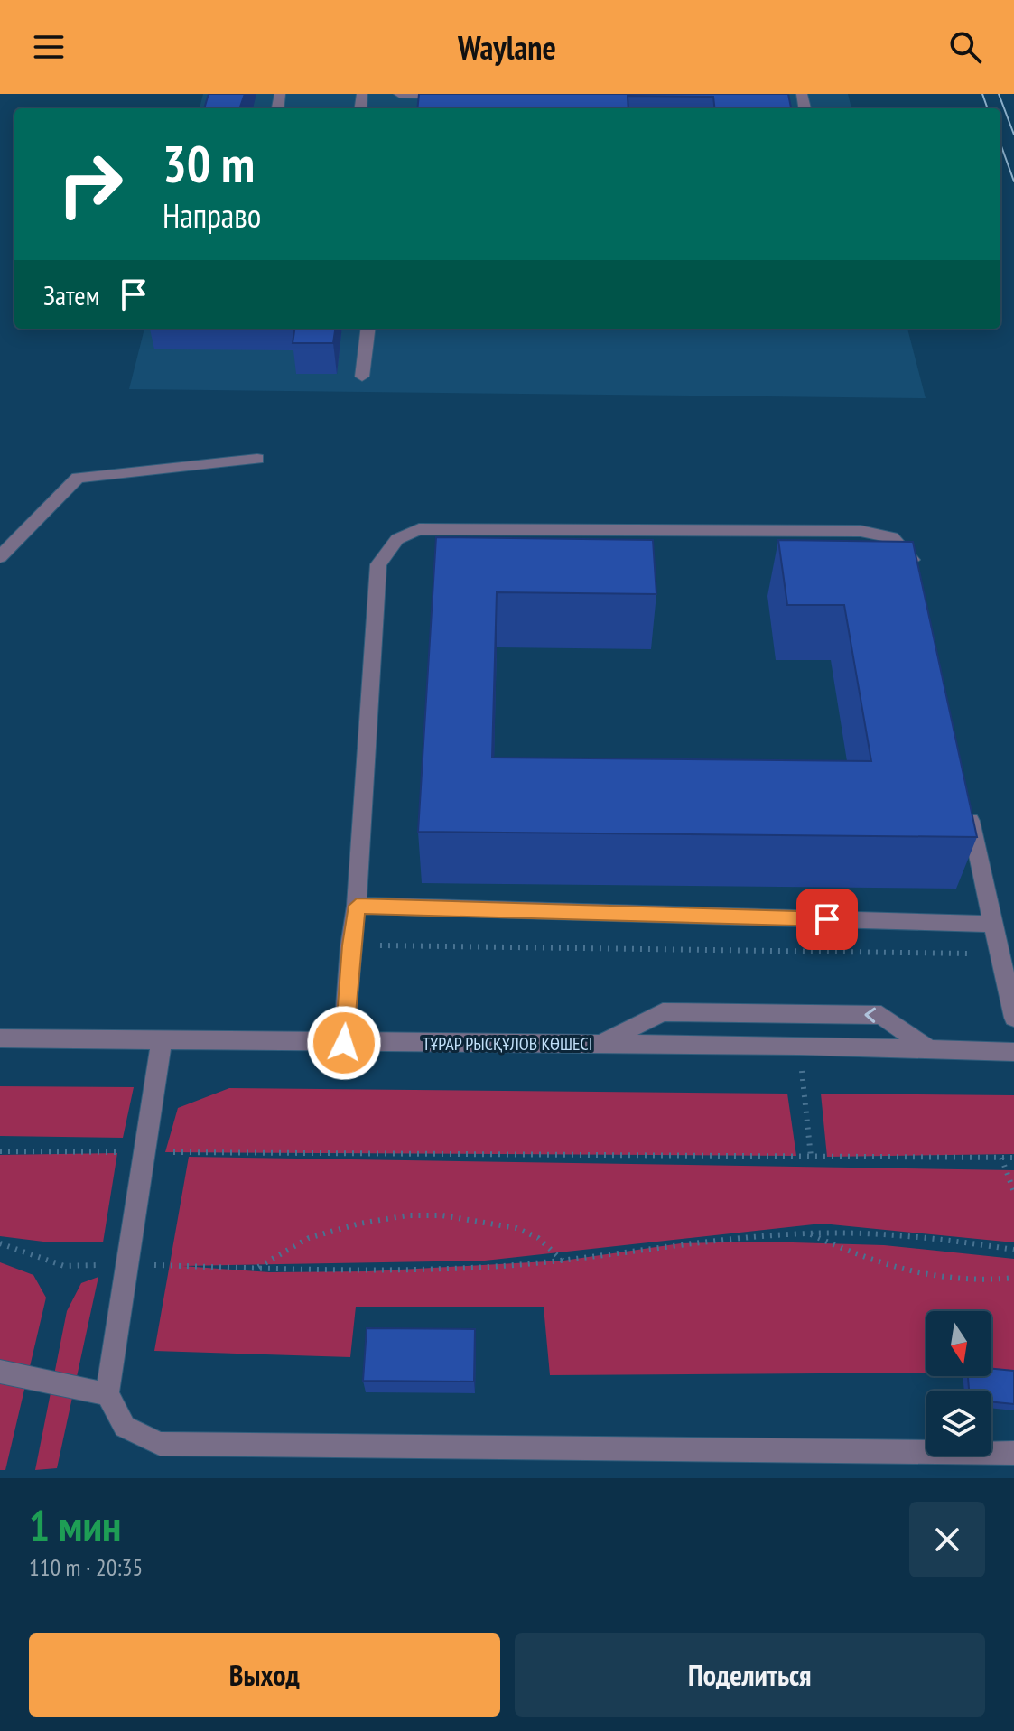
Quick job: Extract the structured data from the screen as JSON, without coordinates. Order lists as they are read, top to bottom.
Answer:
{
  "streets": {
    "street": ["ТҰРАР РЫСҚҰЛОВ КӨШЕСІ"]
  },
  "north": "bottom",
  "page": {
    "header": "Waylane",
    "turn": ["30 m", "Направо"],
    "then": "Затем",
    "heading": ["1 мин", "110 m · 20:35"],
    "buttons": ["Выход", "Поделиться"]
  }
}
